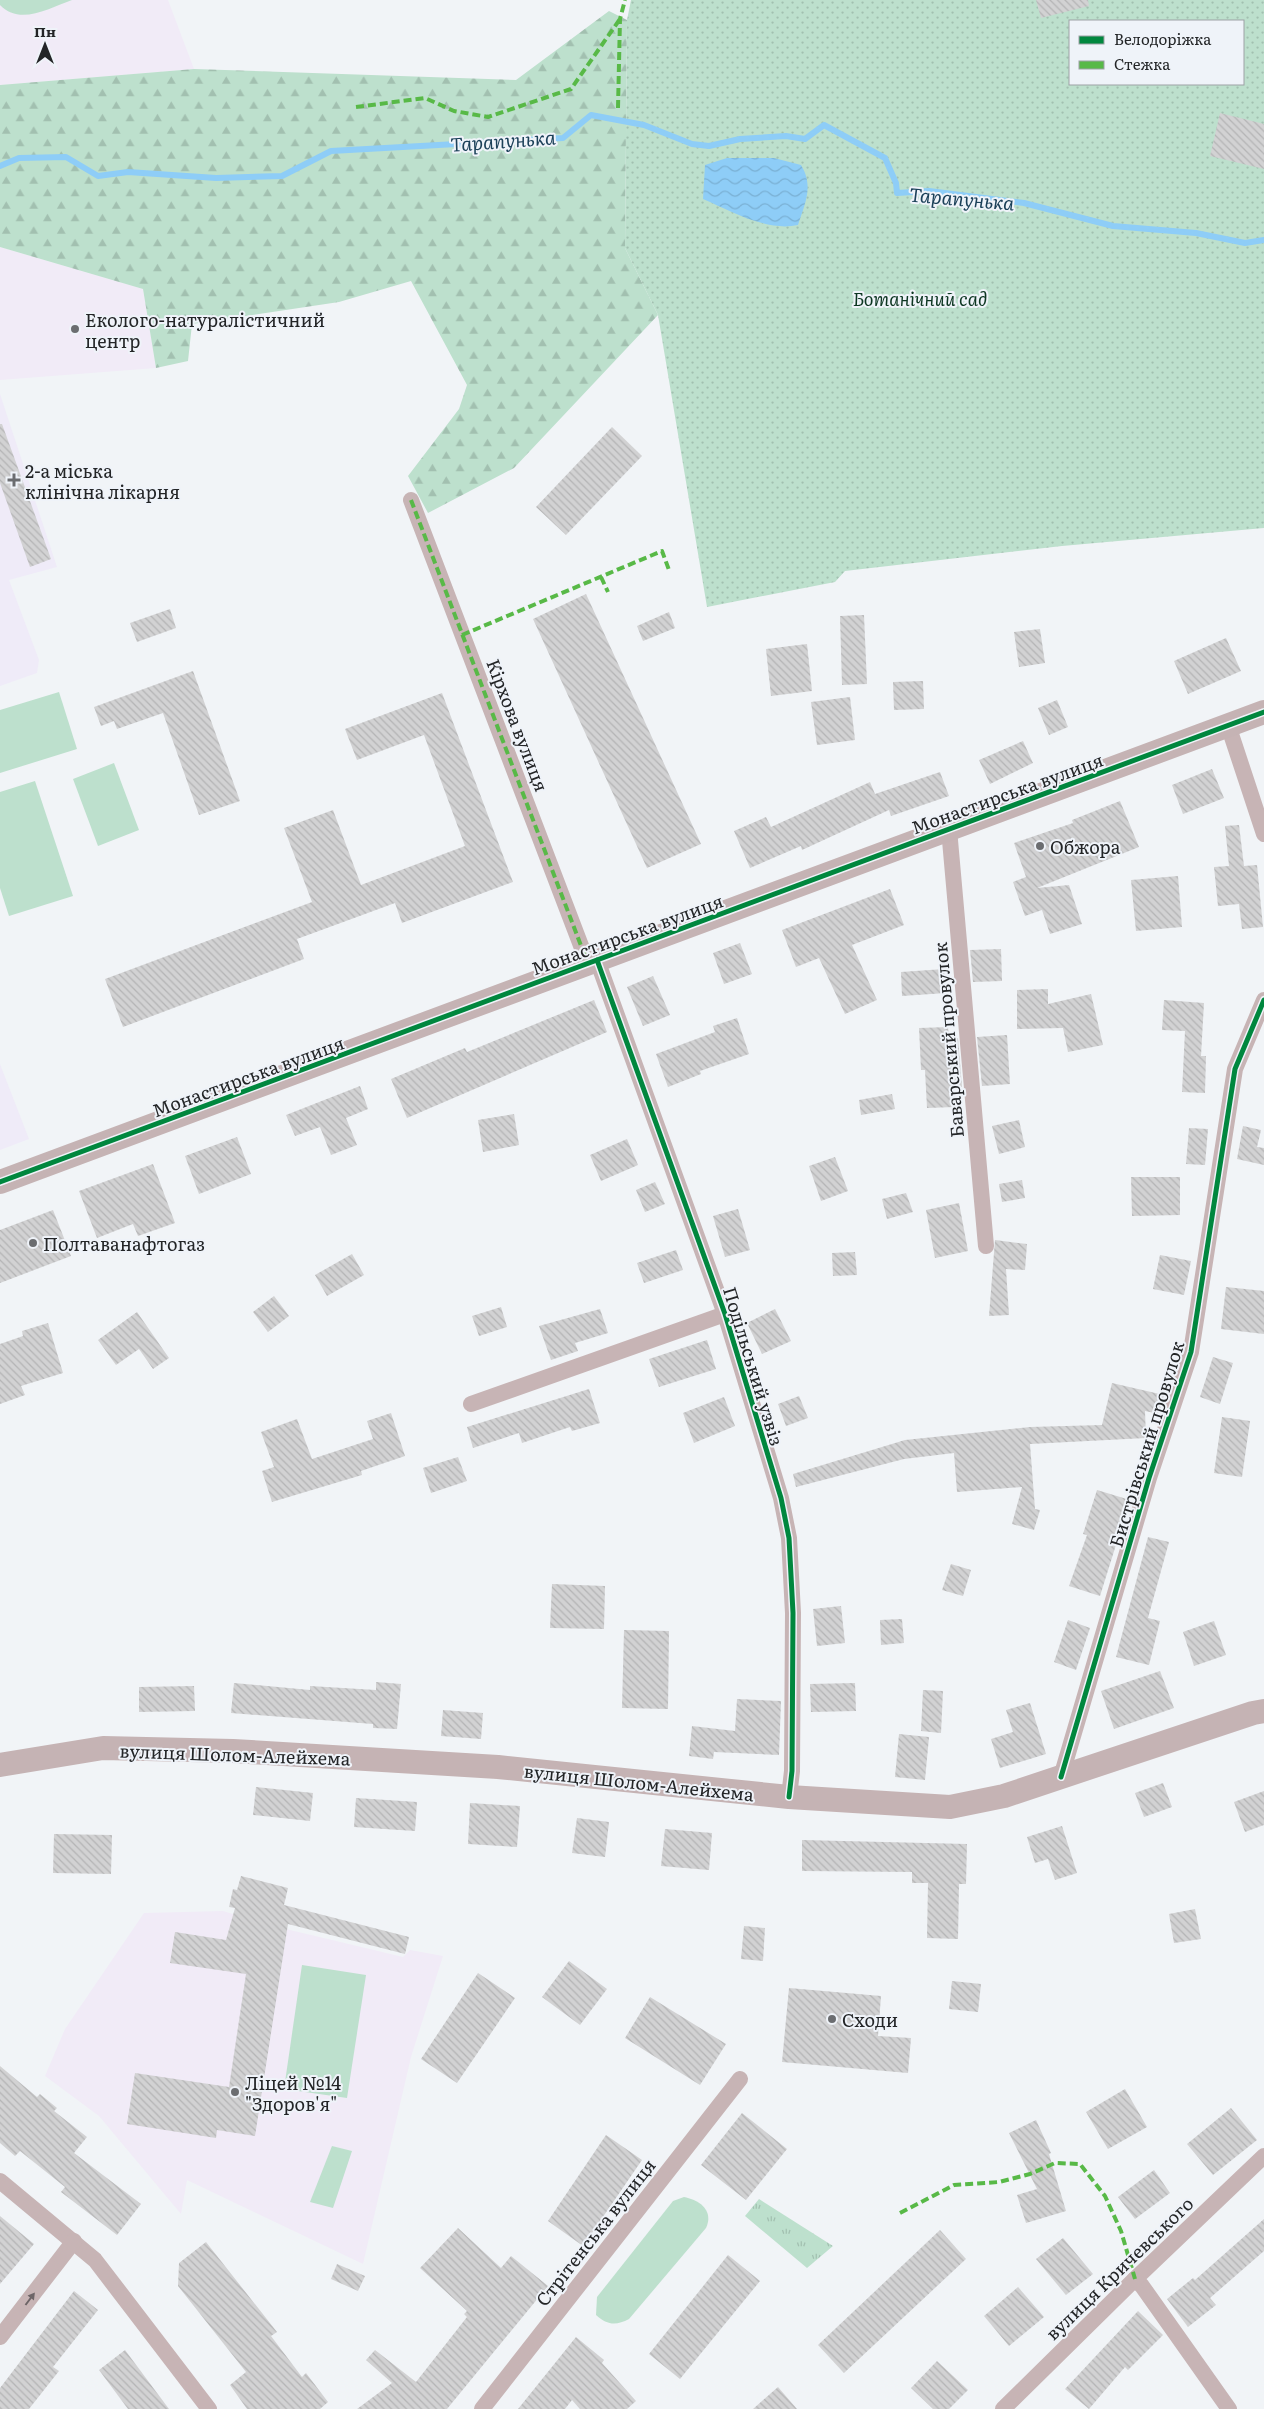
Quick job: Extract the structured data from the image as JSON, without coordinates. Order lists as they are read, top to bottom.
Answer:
{
  "streets": {
    "street": [
      "Кірхова вулиця",
      "Монастирська вулиця",
      "Баварський провулок",
      "Подільський узвіз",
      "Бистрівський провулок",
      "вулиця Шолом-Алейхема",
      "Стрітенська вулиця",
      "вулиця Кричевського"
    ]
  },
  "crossings": [
    ["Кірхова вулиця", "Монастирська вулиця"],
    ["Кірхова вулиця", "Подільський узвіз"],
    ["Монастирська вулиця", "Баварський провулок"],
    ["Монастирська вулиця", "Подільський узвіз"],
    ["Подільський узвіз", "вулиця Шолом-Алейхема"],
    ["Бистрівський провулок", "вулиця Шолом-Алейхема"]
  ],
  "water": ["Тарапунька"],
  "parks": ["Ботанічний сад"],
  "places": {
    "other": [
      "Еколого-натуралістичний центр",
      "Обжора",
      "Полтаванафтогаз",
      "Сходи",
      "Ліцей №14 \"Здоров'я\""
    ],
    "health": ["2-а міська клінічна лікарня"]
  },
  "legend": ["Велодоріжка", "Стежка"],
  "north": "top"
}
